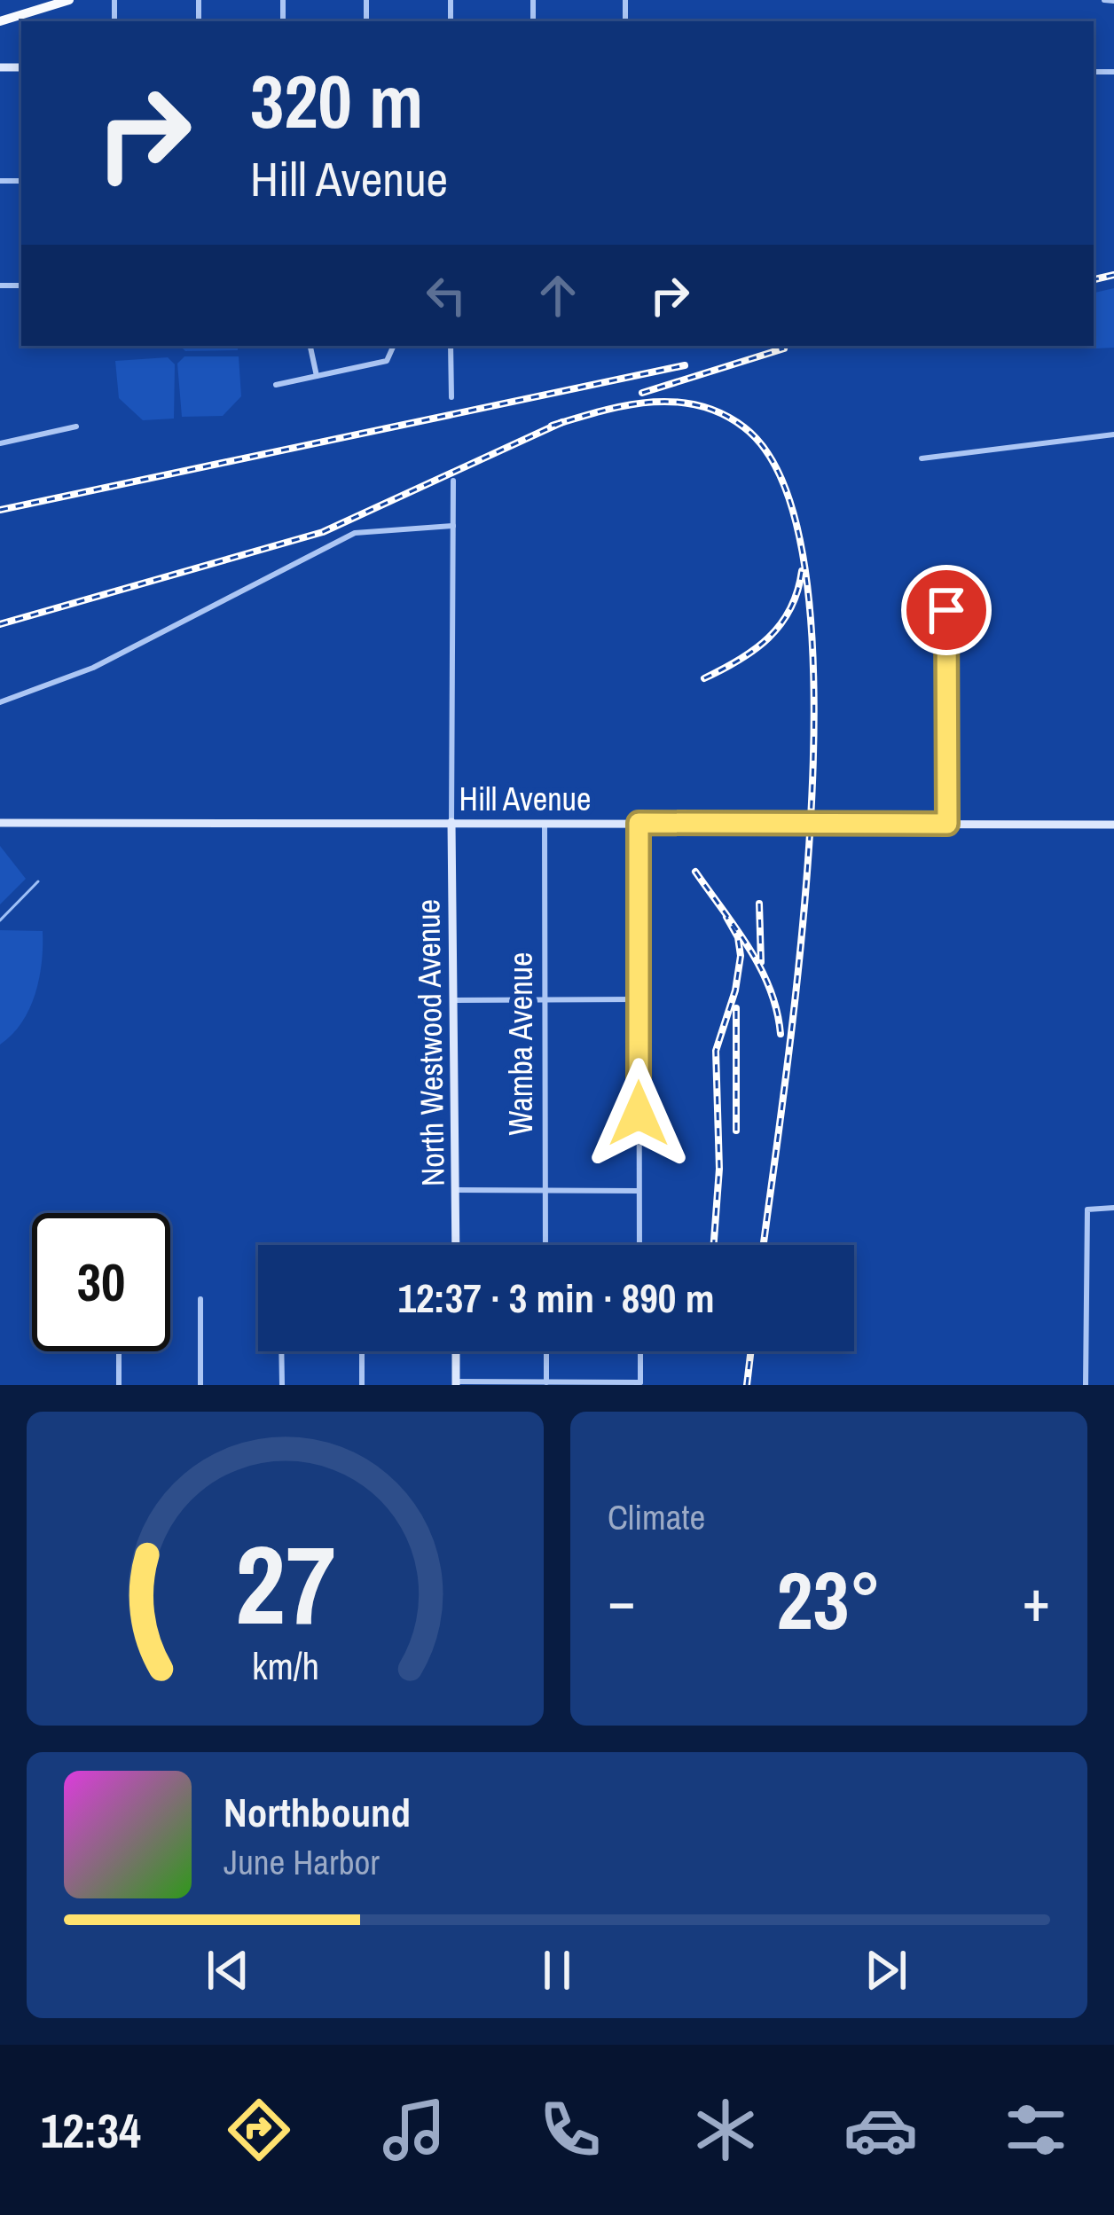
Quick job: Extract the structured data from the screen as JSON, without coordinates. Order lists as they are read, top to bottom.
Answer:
{
  "streets": {
    "main road": ["Hill Avenue", "North Westwood Avenue"],
    "street": ["Wamba Avenue"]
  },
  "crossings": [
    ["Hill Avenue", "North Westwood Avenue"],
    ["Hill Avenue", "Wamba Avenue"]
  ],
  "page": {
    "turn": ["320 m", "Hill Avenue"],
    "limit": "30",
    "trip": "12:37 · 3 min · 890 m",
    "tile": "Climate",
    "heat": ["−", "23°", "+"],
    "song": ["Northbound", "June Harbor"],
    "tabs": "12:34",
    "gauge": ["27", "km/h"]
  }
}
